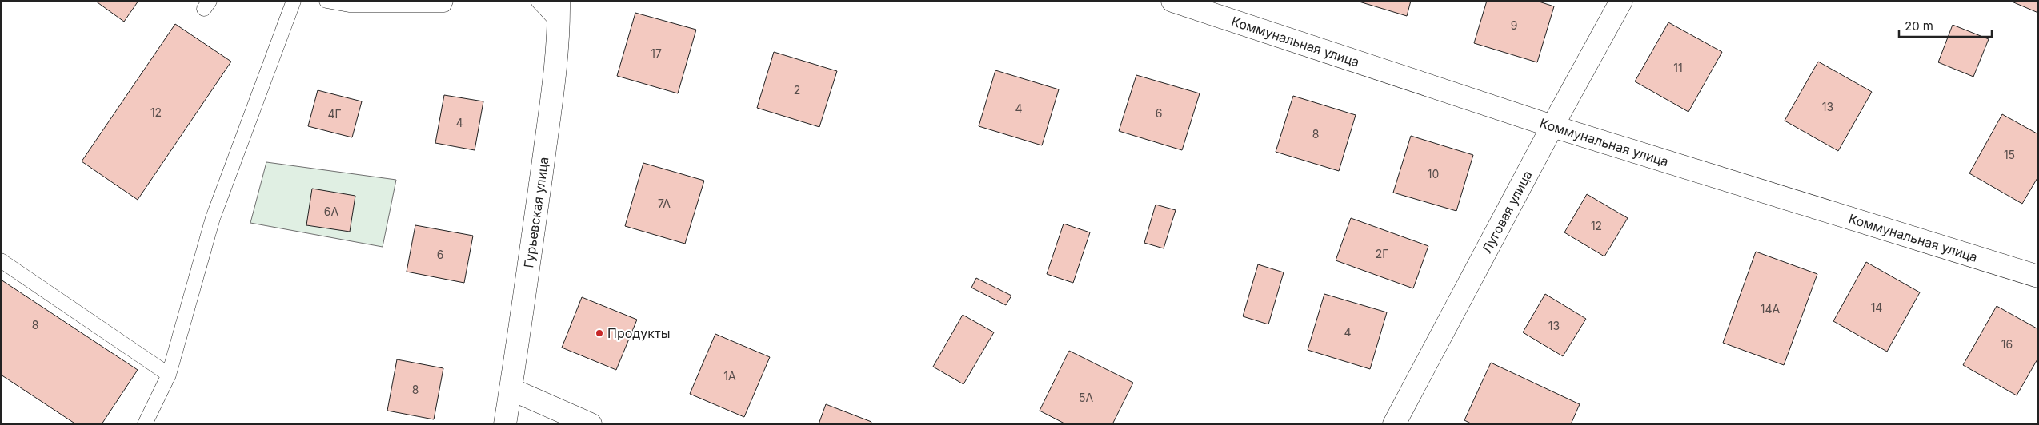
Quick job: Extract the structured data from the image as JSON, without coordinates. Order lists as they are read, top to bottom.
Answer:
{
  "streets": {
    "street": ["Коммунальная улица", "Луговая улица", "Гурьевская улица"]
  },
  "crossings": [
    ["Коммунальная улица", "Луговая улица"]
  ],
  "places": ["Продукты"],
  "house_numbers": [
    "9",
    "17",
    "11",
    "2",
    "13",
    "4",
    "12",
    "6",
    "4Г",
    "4",
    "8",
    "15",
    "10",
    "7А",
    "6А",
    "12",
    "2Г",
    "6",
    "14",
    "14А",
    "8",
    "13",
    "4",
    "16",
    "1А",
    "8",
    "5А"
  ],
  "scale_bar": "20 m"
}
